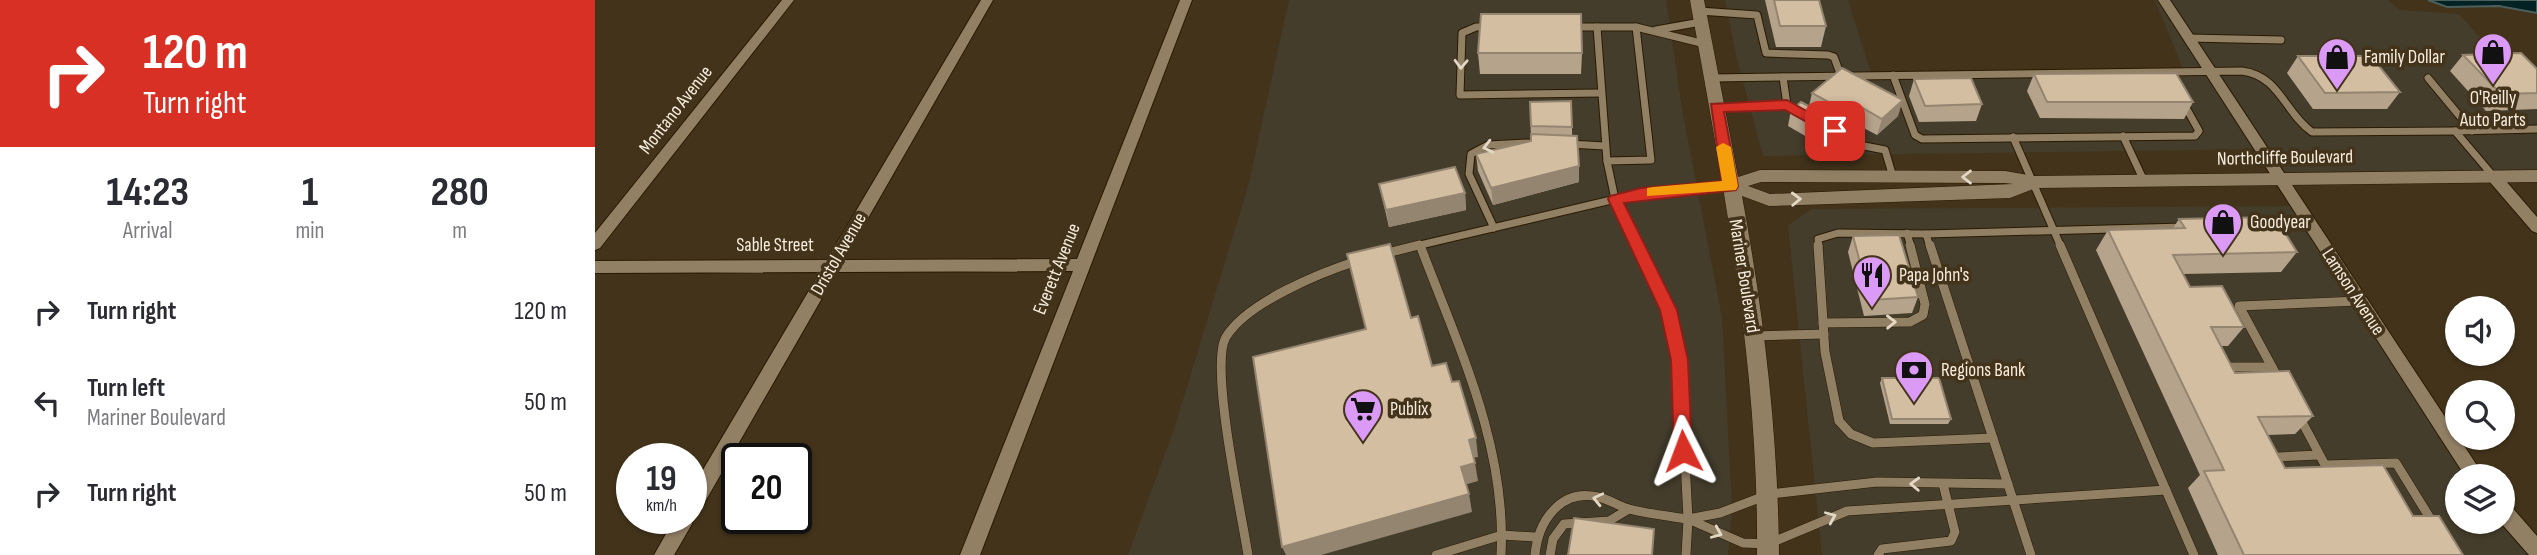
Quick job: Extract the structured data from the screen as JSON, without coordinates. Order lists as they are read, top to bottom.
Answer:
{
  "streets": {
    "main road": ["Northcliffe Boulevard", "Mariner Boulevard"],
    "street": [
      "Montano Avenue",
      "Sable Street",
      "Dristol Avenue",
      "Everett Avenue",
      "Lamson Avenue"
    ]
  },
  "crossings": [
    ["Northcliffe Boulevard", "Mariner Boulevard"],
    ["Northcliffe Boulevard", "Lamson Avenue"],
    ["Sable Street", "Dristol Avenue"],
    ["Sable Street", "Everett Avenue"]
  ],
  "places": {
    "shop": ["O'Reilly Auto Parts", "Family Dollar", "Goodyear"],
    "restaurant": ["Papa John's"],
    "bank": ["Regions Bank"],
    "supermarket": ["Publix"]
  },
  "page": {
    "turn": ["120 m", "Turn right"],
    "eta": [
      "14:23",
      "Arrival",
      "1",
      "min",
      "280",
      "m"
    ],
    "list": [
      {
        "name": "Turn right",
        "value": "120 m"
      },
      {
        "name": "Turn left",
        "note": "Mariner Boulevard",
        "value": "50 m"
      },
      {
        "name": "Turn right",
        "value": "50 m"
      }
    ],
    "speed": "19 km/h",
    "limit": "20"
  }
}
